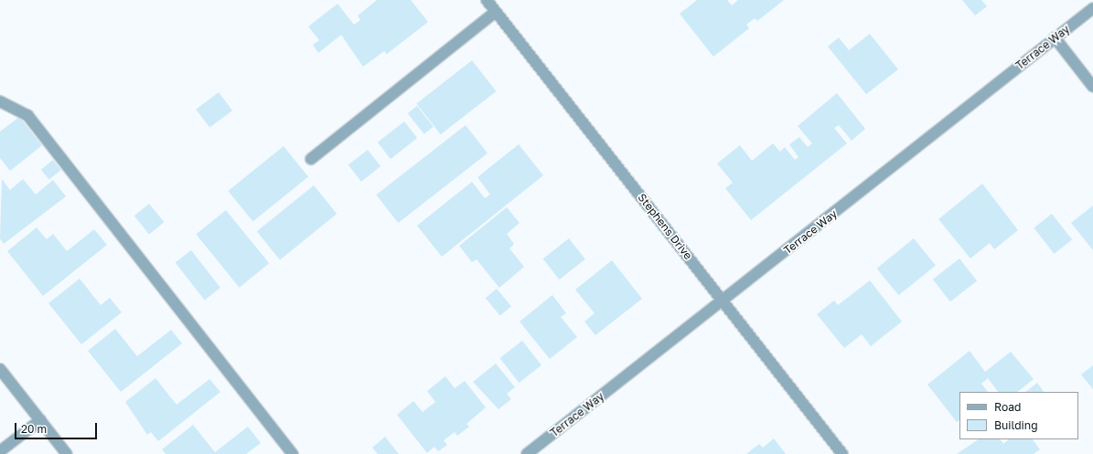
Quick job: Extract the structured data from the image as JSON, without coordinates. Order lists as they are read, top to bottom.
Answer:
{
  "streets": {
    "street": ["Terrace Way", "Stephens Drive"]
  },
  "crossings": [
    ["Terrace Way", "Stephens Drive"]
  ],
  "legend": ["Road", "Building"],
  "scale_bar": "20 m"
}
